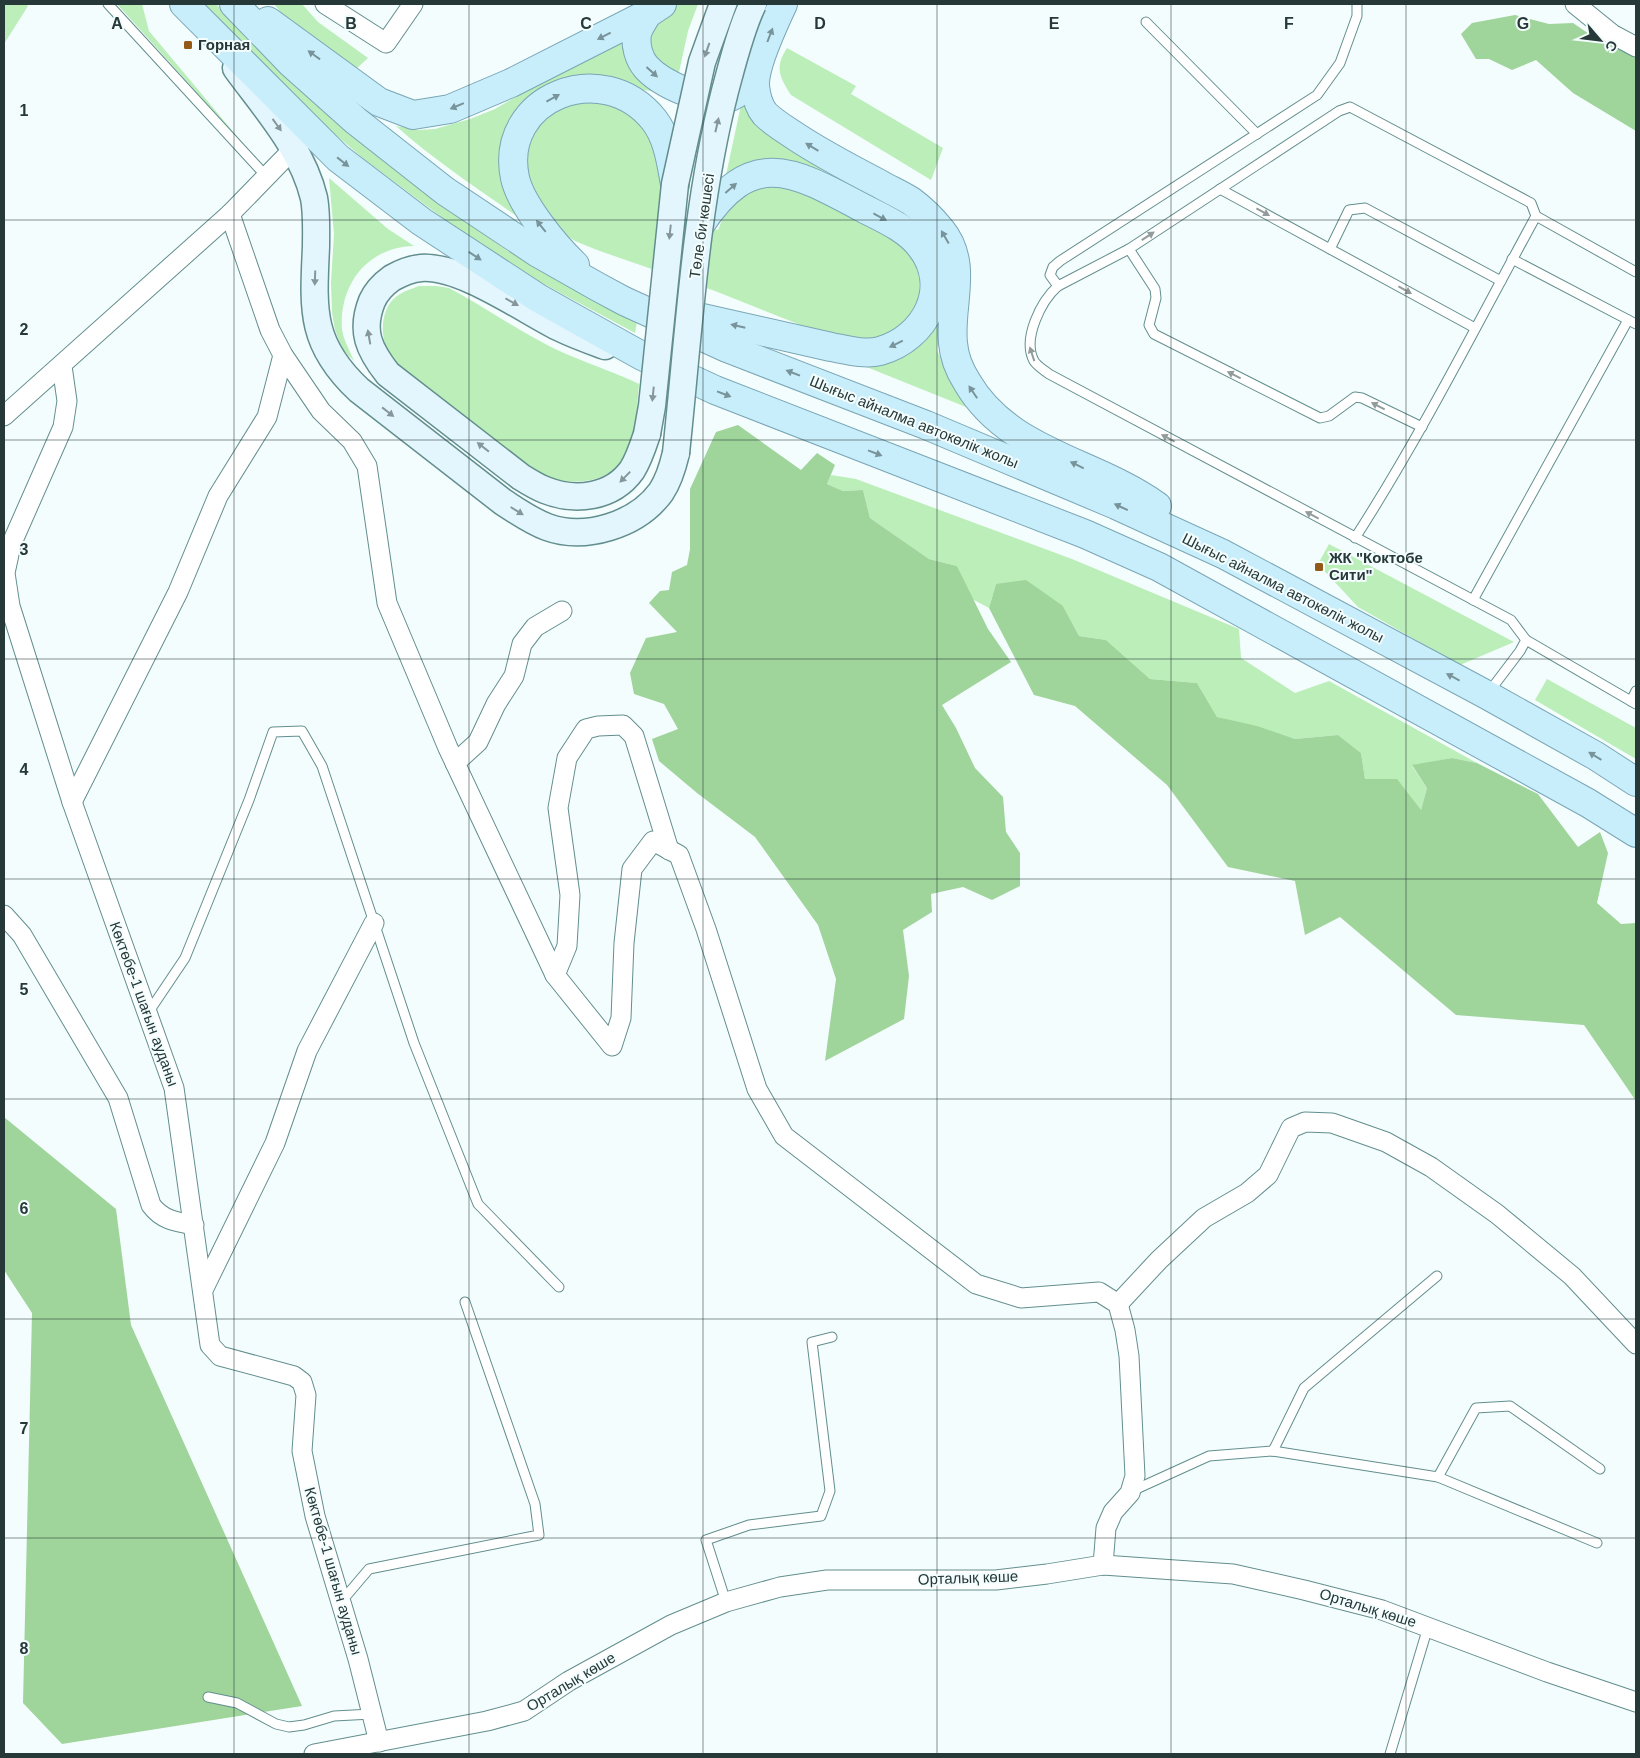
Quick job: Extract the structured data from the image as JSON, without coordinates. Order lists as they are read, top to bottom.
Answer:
{
  "streets": {
    "main road": ["Төле би көшесі", "Шығыс айналма автокөлік жолы"],
    "street": ["Көктөбе-1 шағын ауданы", "Орталық көше"]
  },
  "crossings": [
    ["Көктөбе-1 шағын ауданы", "Орталық көше"]
  ],
  "places": {
    "transit": ["Горная", "ЖК \"Коктобе Сити\""]
  },
  "north": "bottom right",
  "grid": {
    "columns": [
      "A",
      "B",
      "C",
      "D",
      "E",
      "F",
      "G"
    ],
    "rows": [
      "1",
      "2",
      "3",
      "4",
      "5",
      "6",
      "7",
      "8"
    ]
  }
}
